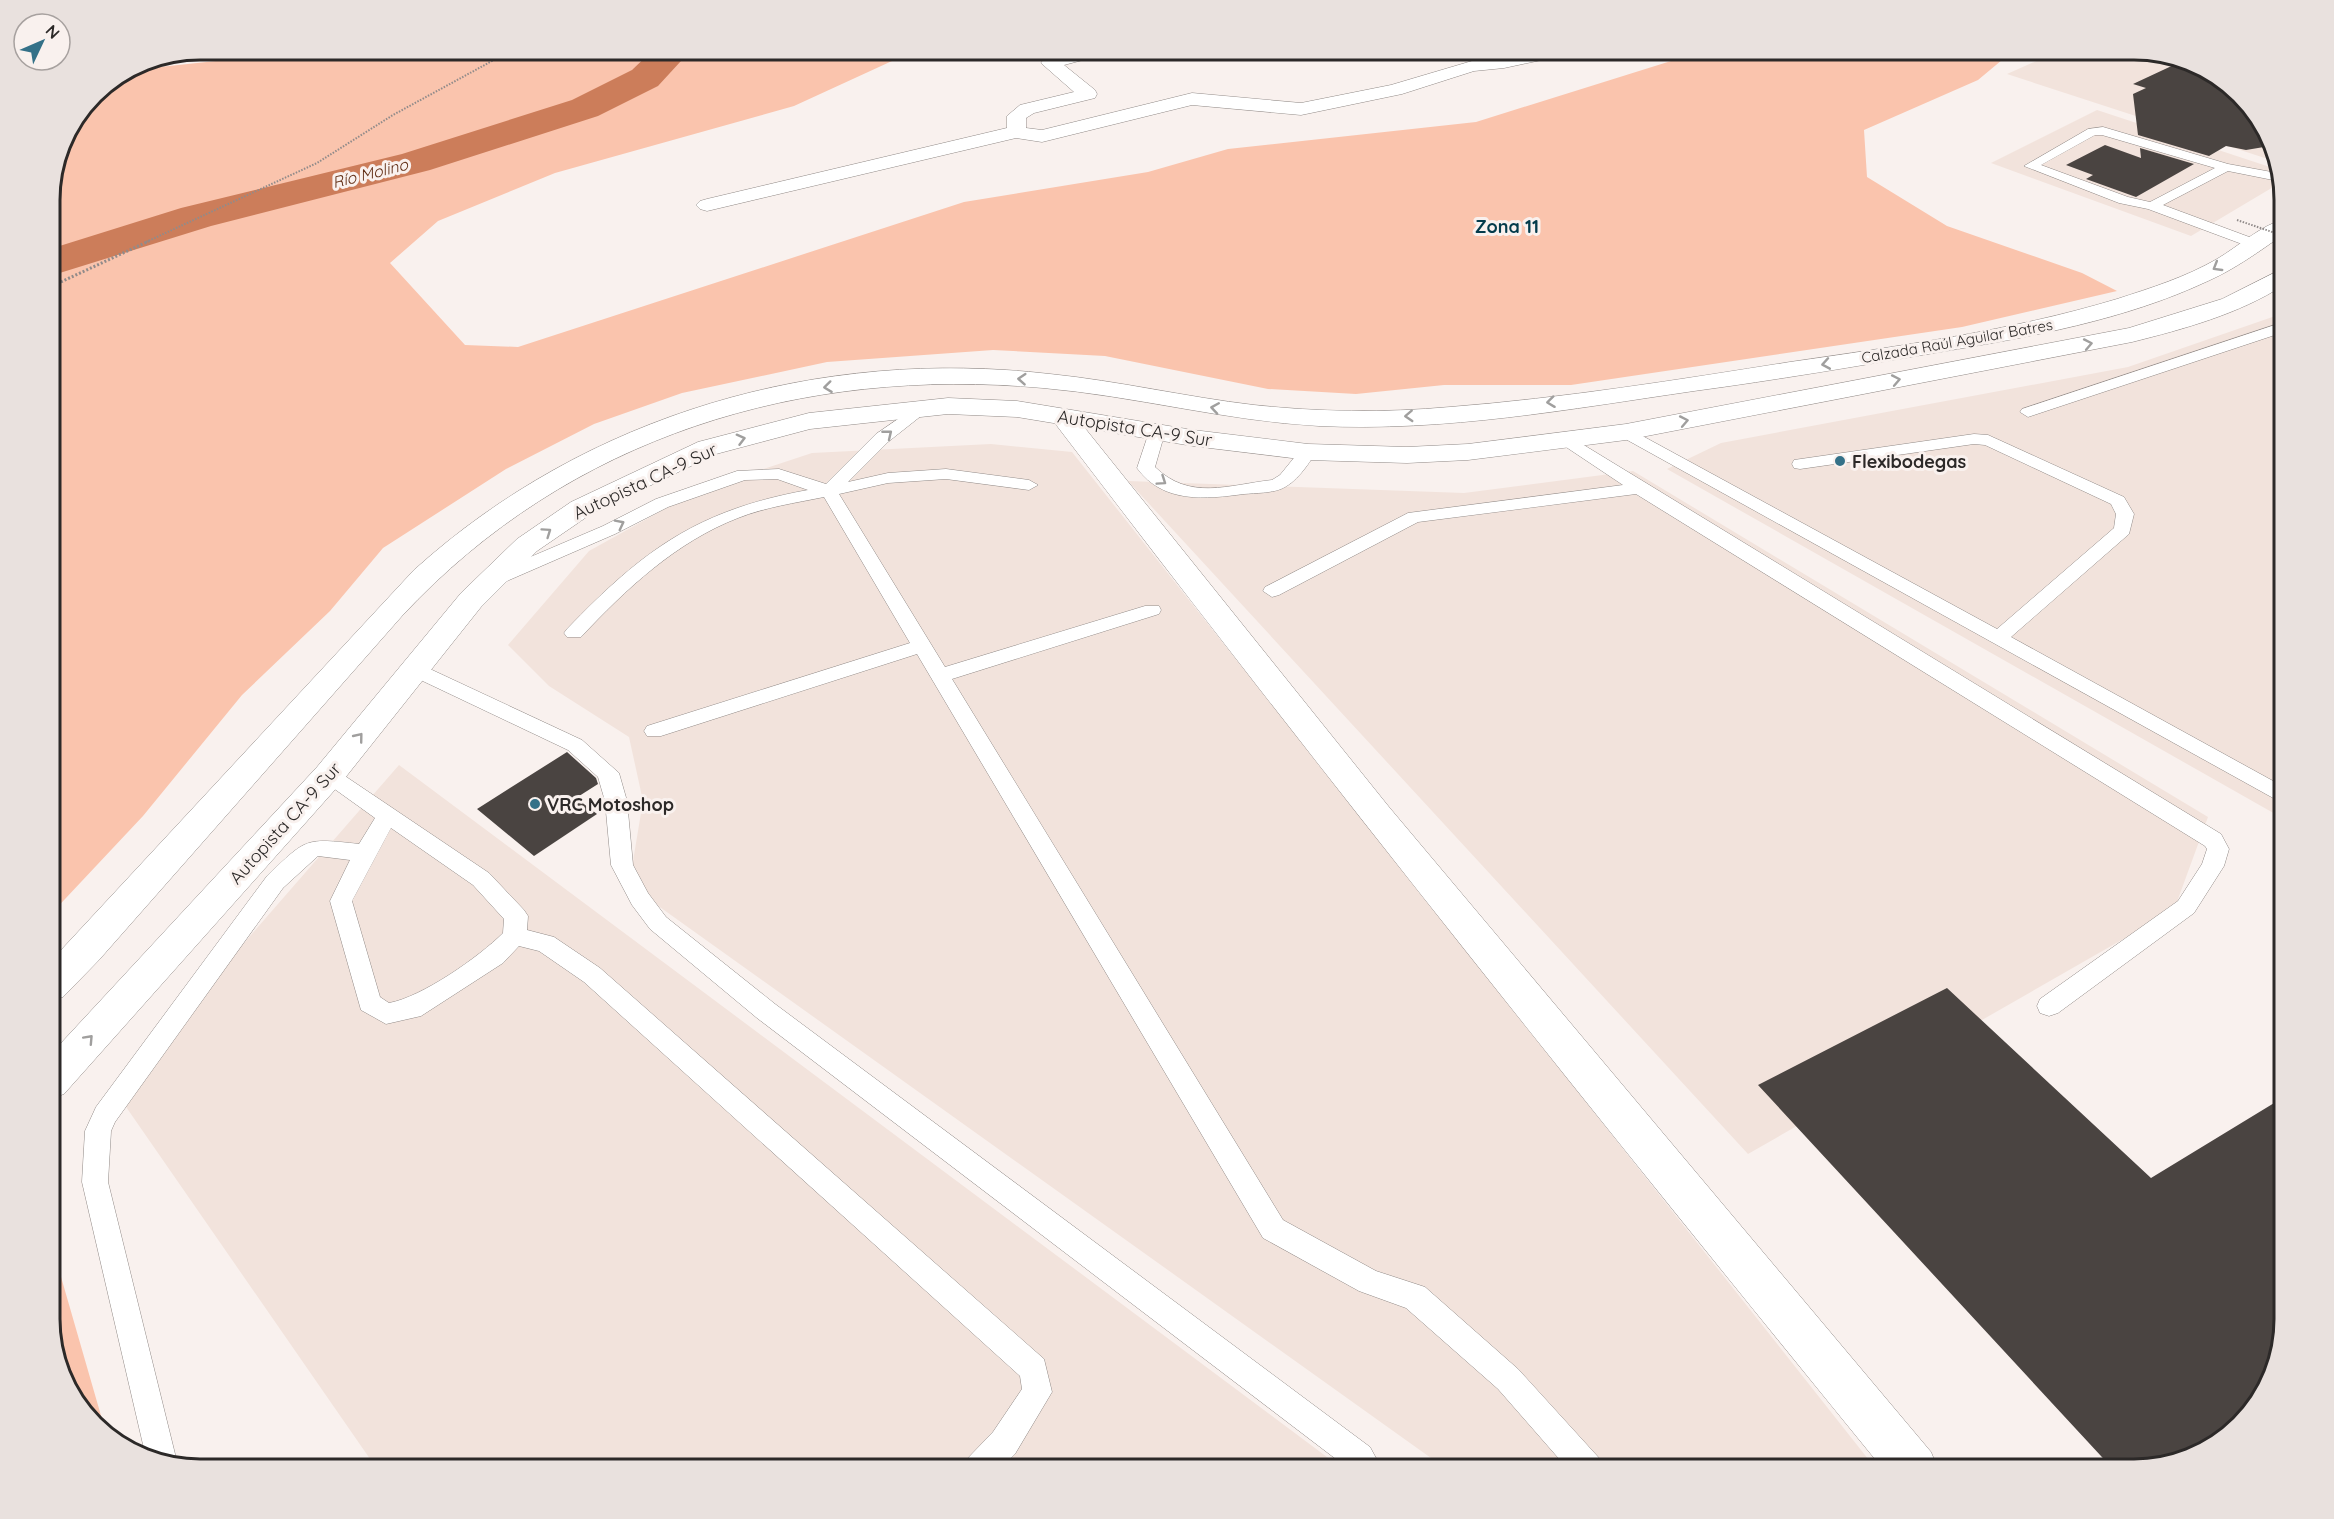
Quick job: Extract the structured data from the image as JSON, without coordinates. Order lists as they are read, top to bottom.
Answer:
{
  "streets": {
    "main road": ["Calzada Raúl Aguilar Batres", "Autopista CA-9 Sur"]
  },
  "crossings": [
    ["Calzada Raúl Aguilar Batres", "Autopista CA-9 Sur"]
  ],
  "districts": ["Zona 11"],
  "water": ["Río Molino"],
  "places": ["Flexibodegas", "VRC Motoshop"],
  "north": "top right"
}
